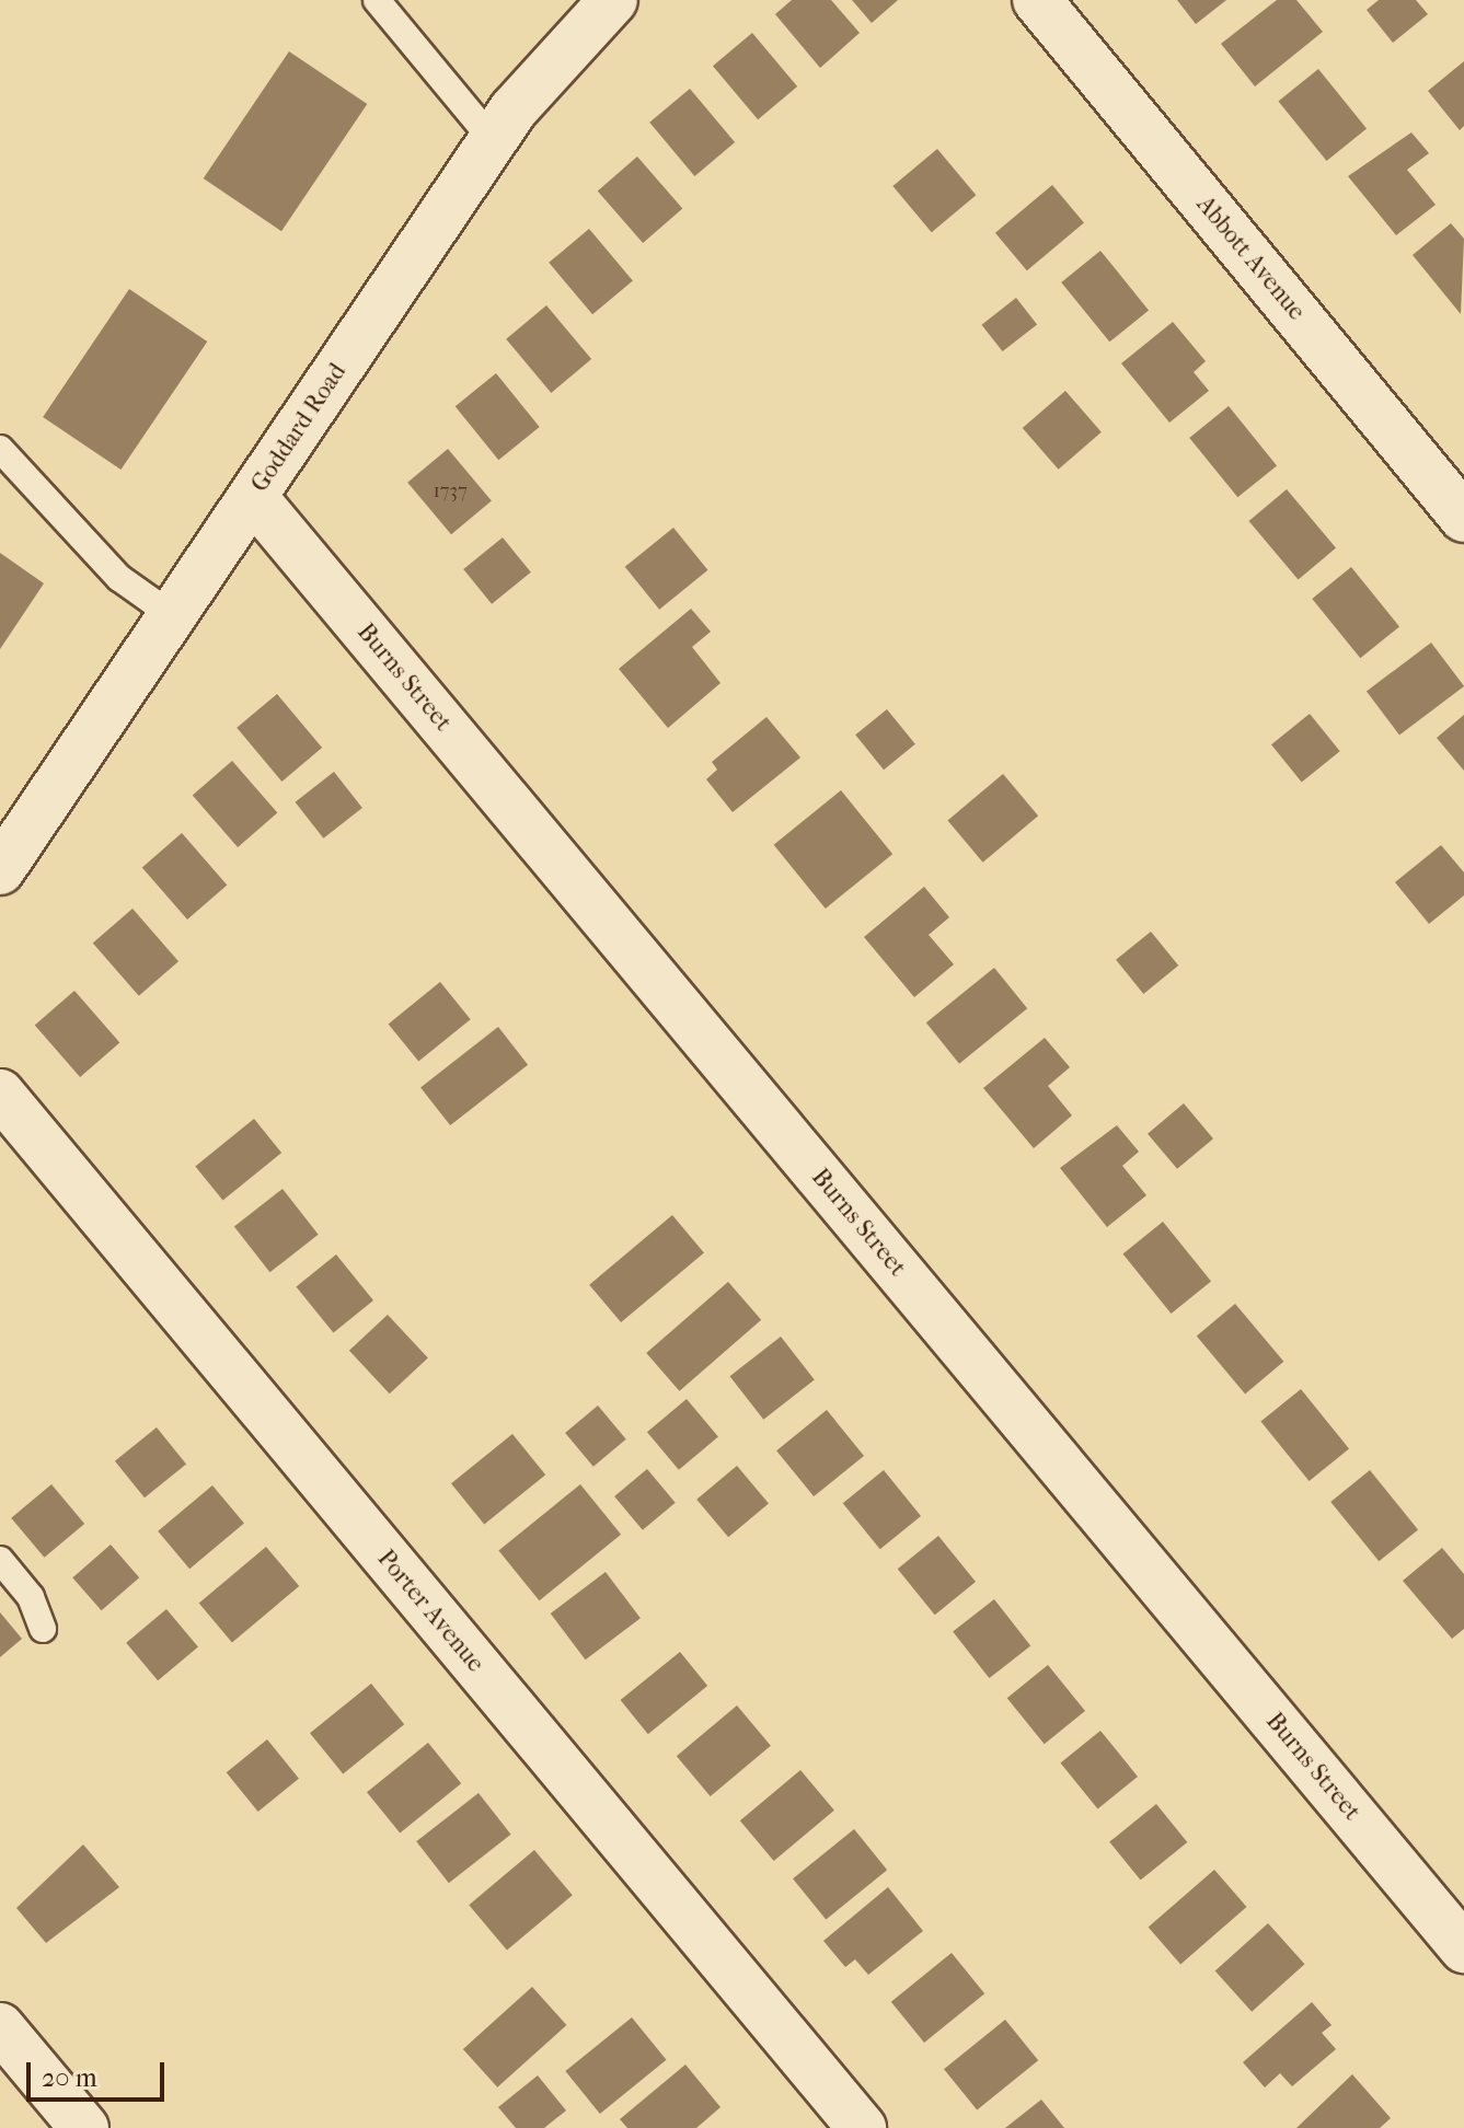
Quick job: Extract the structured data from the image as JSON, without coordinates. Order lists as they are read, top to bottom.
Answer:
{
  "streets": {
    "street": [
      "Abbott Avenue",
      "Goddard Road",
      "Burns Street",
      "Porter Avenue"
    ]
  },
  "crossings": [
    ["Goddard Road", "Burns Street"]
  ],
  "house_numbers": ["1737"],
  "scale_bar": "20 m"
}
